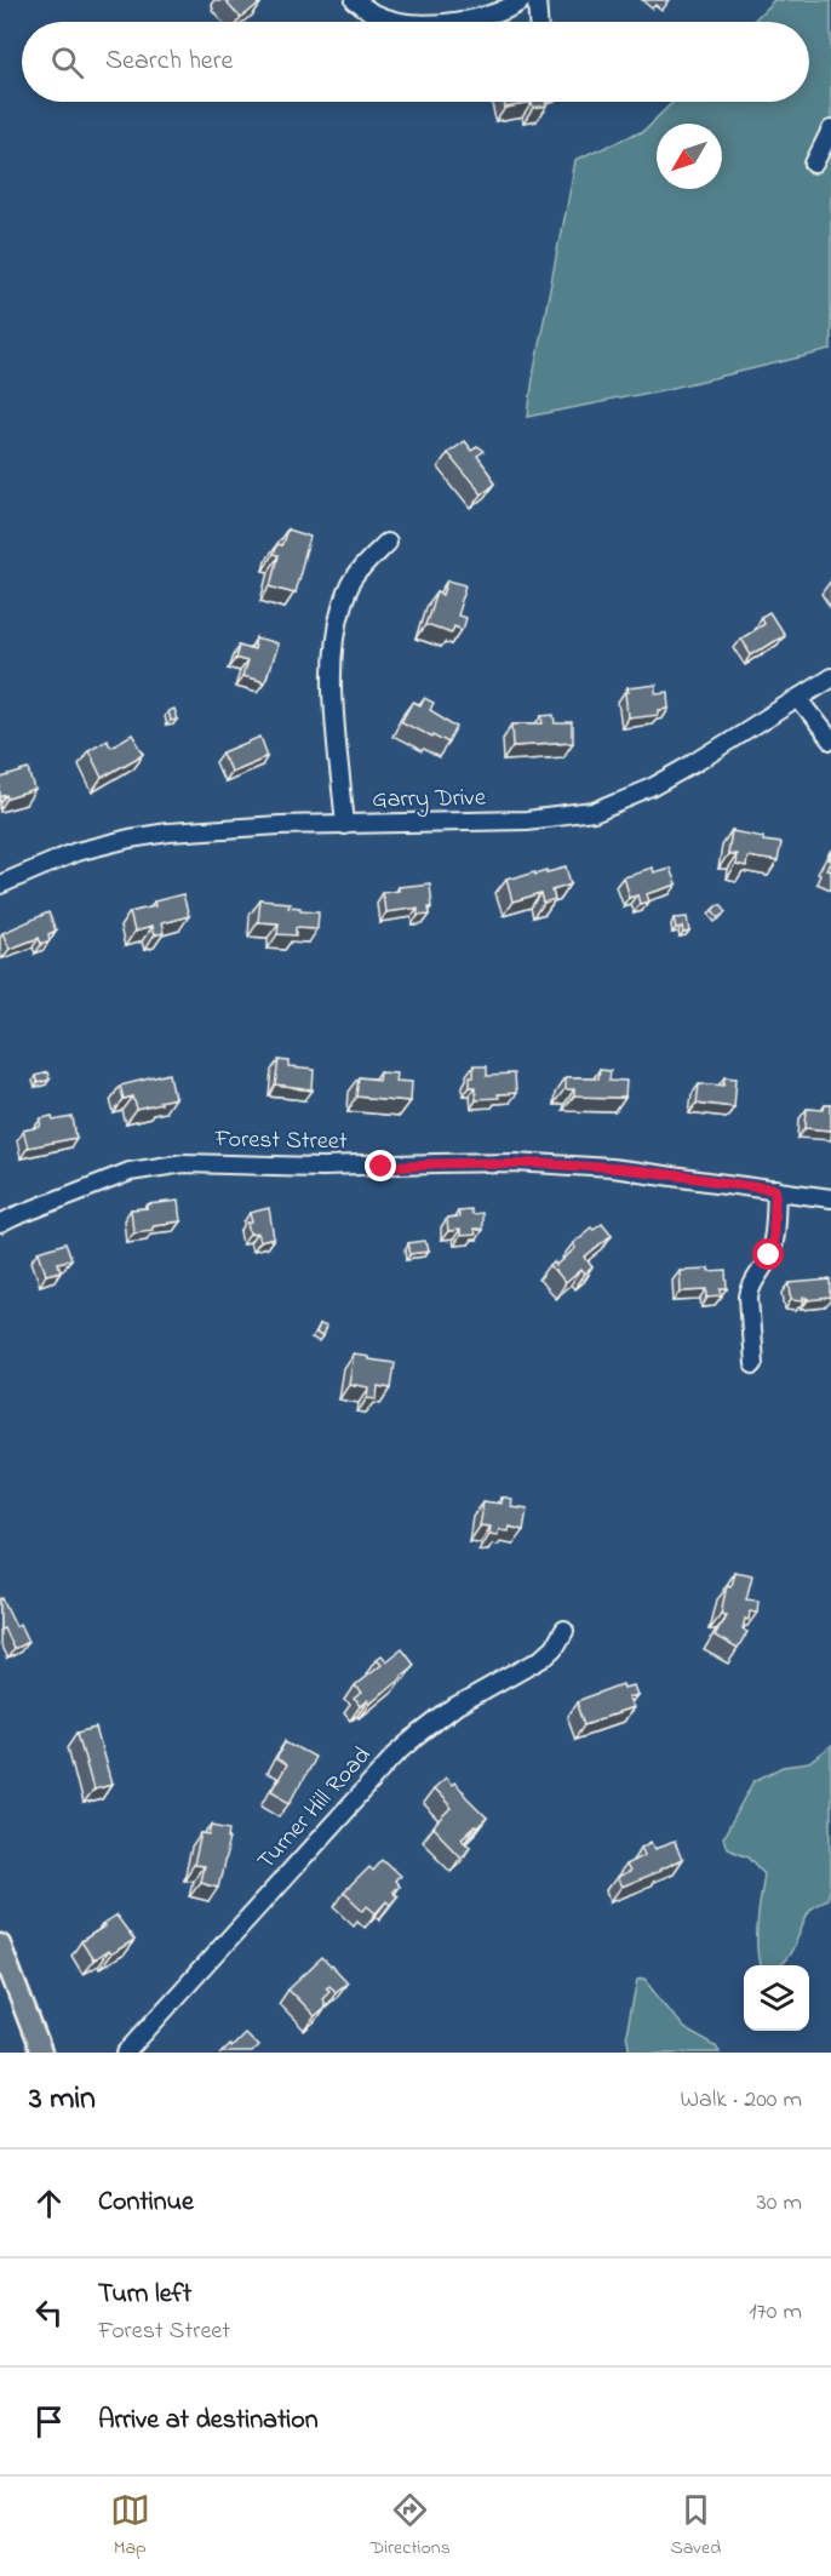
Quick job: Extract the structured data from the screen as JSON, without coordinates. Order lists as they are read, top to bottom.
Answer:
{
  "streets": {
    "street": ["Garry Drive", "Forest Street", "Turner Hill Road"]
  },
  "north": "bottom left",
  "page": {
    "search": "Search here",
    "heading": ["3 min", "Walk · 200 m"],
    "list": [
      ["Continue", "30 m"],
      ["Turn left", "Forest Street", "170 m"],
      "Arrive at destination"
    ],
    "nav": ["Map", "Directions", "Saved"]
  }
}
